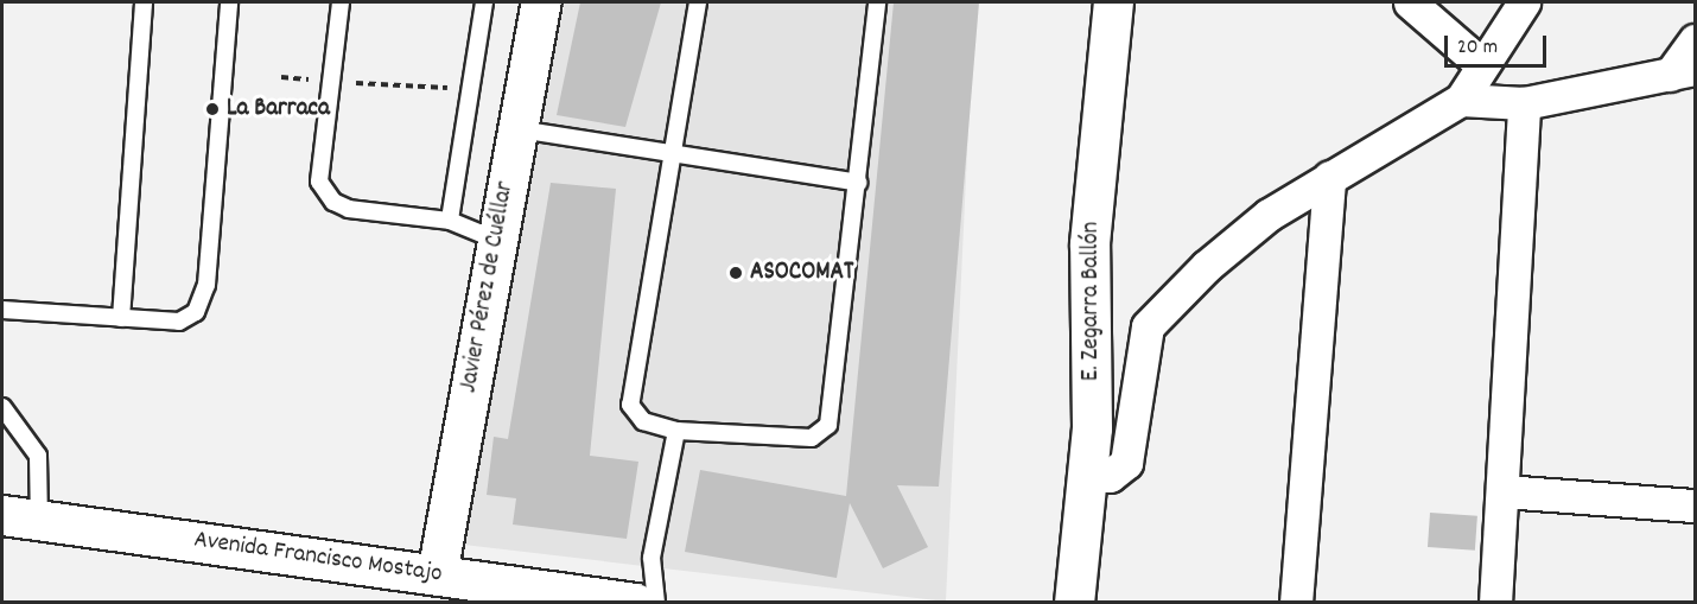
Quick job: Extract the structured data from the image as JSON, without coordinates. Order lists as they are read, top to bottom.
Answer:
{
  "streets": {
    "street": ["Javier Pérez de Cuéllar", "E. Zegarra Ballón", "Avenida Francisco Mostajo"]
  },
  "crossings": [
    ["Javier Pérez de Cuéllar", "Avenida Francisco Mostajo"]
  ],
  "places": ["La Barraca", "ASOCOMAT"],
  "scale_bar": "20 m"
}
